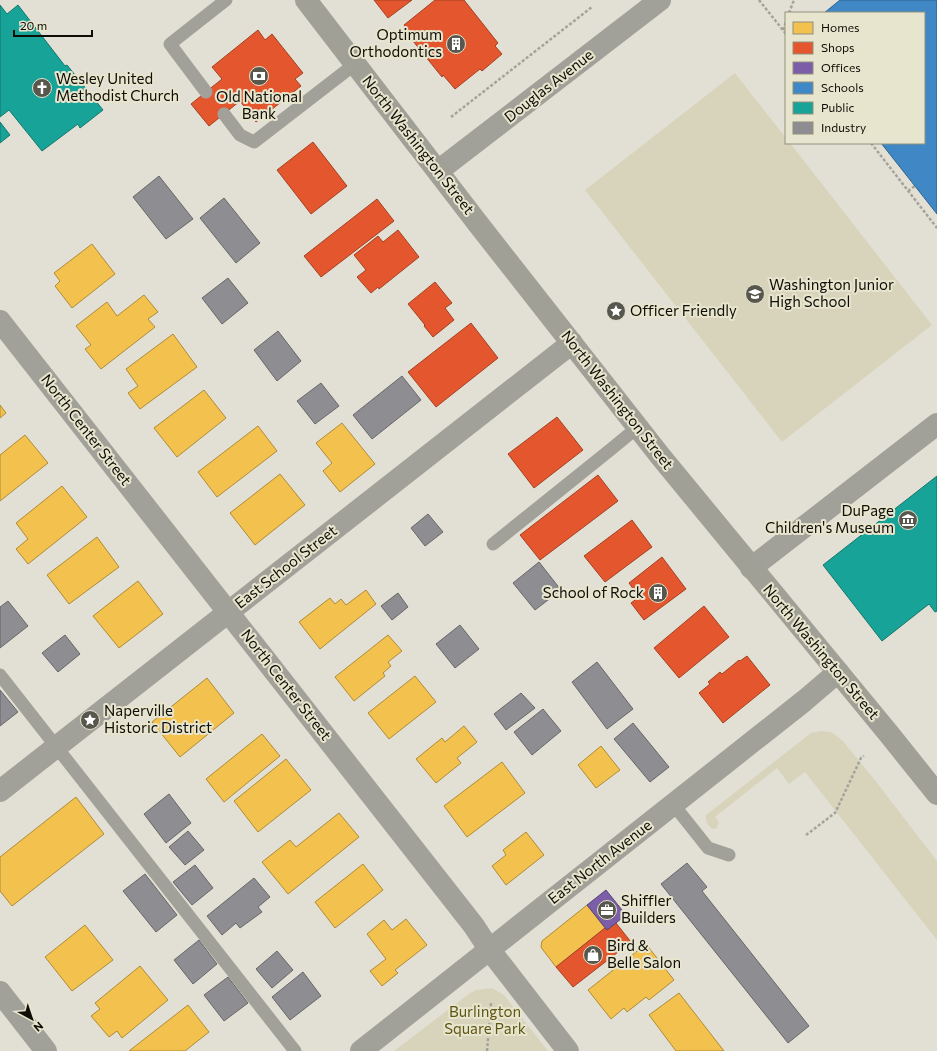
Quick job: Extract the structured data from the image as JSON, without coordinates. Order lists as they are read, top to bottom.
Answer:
{
  "streets": {
    "main road": ["North Washington Street"],
    "street": [
      "Douglas Avenue",
      "North Center Street",
      "East School Street",
      "East North Avenue"
    ]
  },
  "crossings": [
    ["Douglas Avenue", "North Washington Street"],
    ["North Washington Street", "East School Street"],
    ["North Washington Street", "East North Avenue"],
    ["North Center Street", "East School Street"],
    ["North Center Street", "East North Avenue"]
  ],
  "parks": ["Burlington Square Park"],
  "places": {
    "building": ["Optimum Orthodontics", "School of Rock"],
    "bank": ["Old National Bank"],
    "church": ["Wesley United Methodist Church"],
    "school or university": ["Washington Junior High School"],
    "place": ["Officer Friendly", "Naperville Historic District"],
    "museum": ["DuPage Children's Museum"],
    "office": ["Shiffler Builders"],
    "shop": ["Bird & Belle Salon"]
  },
  "legend": [
    "Homes",
    "Shops",
    "Offices",
    "Schools",
    "Public",
    "Industry"
  ],
  "scale_bar": "20 m",
  "north": "bottom right"
}
